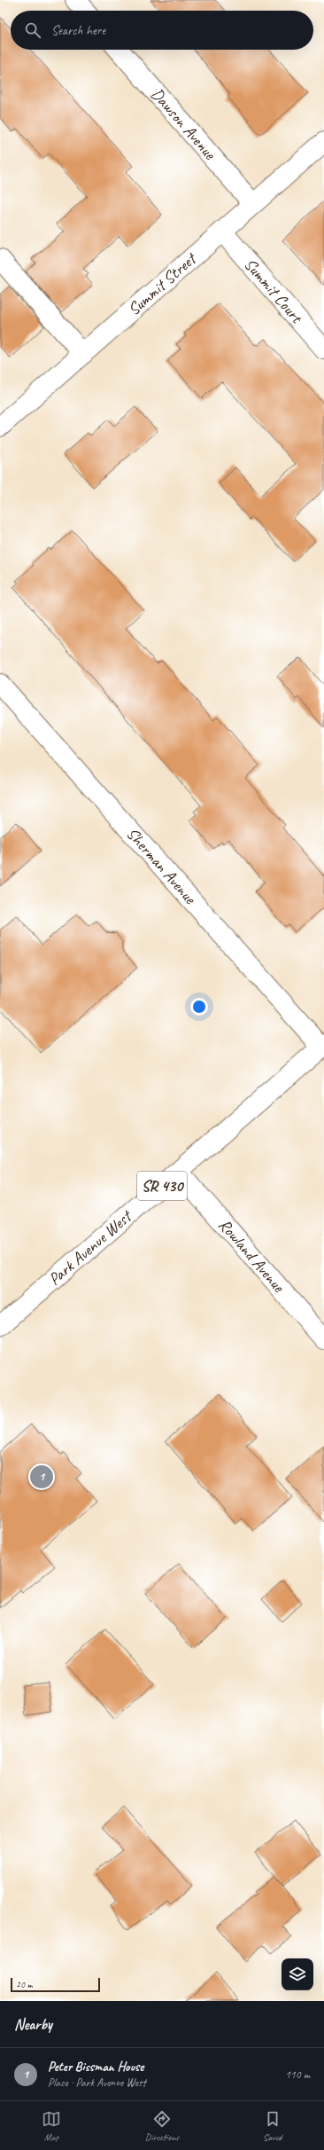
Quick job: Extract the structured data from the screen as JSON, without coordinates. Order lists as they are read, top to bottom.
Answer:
{
  "streets": {
    "street": [
      "Dawson Avenue",
      "Summit Street",
      "Summit Court",
      "Sherman Avenue",
      "SR 430",
      "Park Avenue West",
      "Rowland Avenue"
    ]
  },
  "crossings": [
    ["Dawson Avenue", "Summit Street"],
    ["Summit Street", "Summit Court"],
    ["Sherman Avenue", "Park Avenue West"],
    ["Park Avenue West", "Rowland Avenue"]
  ],
  "scale_bar": "20 m",
  "page": {
    "search": "Search here",
    "pins": "1",
    "scale": "20 m",
    "heading": "Nearby",
    "list": [
      {
        "mark": "1",
        "name": "Peter Bissman House",
        "note": "Place · Park Avenue West",
        "value": "110 m"
      }
    ],
    "nav": ["Map", "Directions", "Saved"]
  }
}
